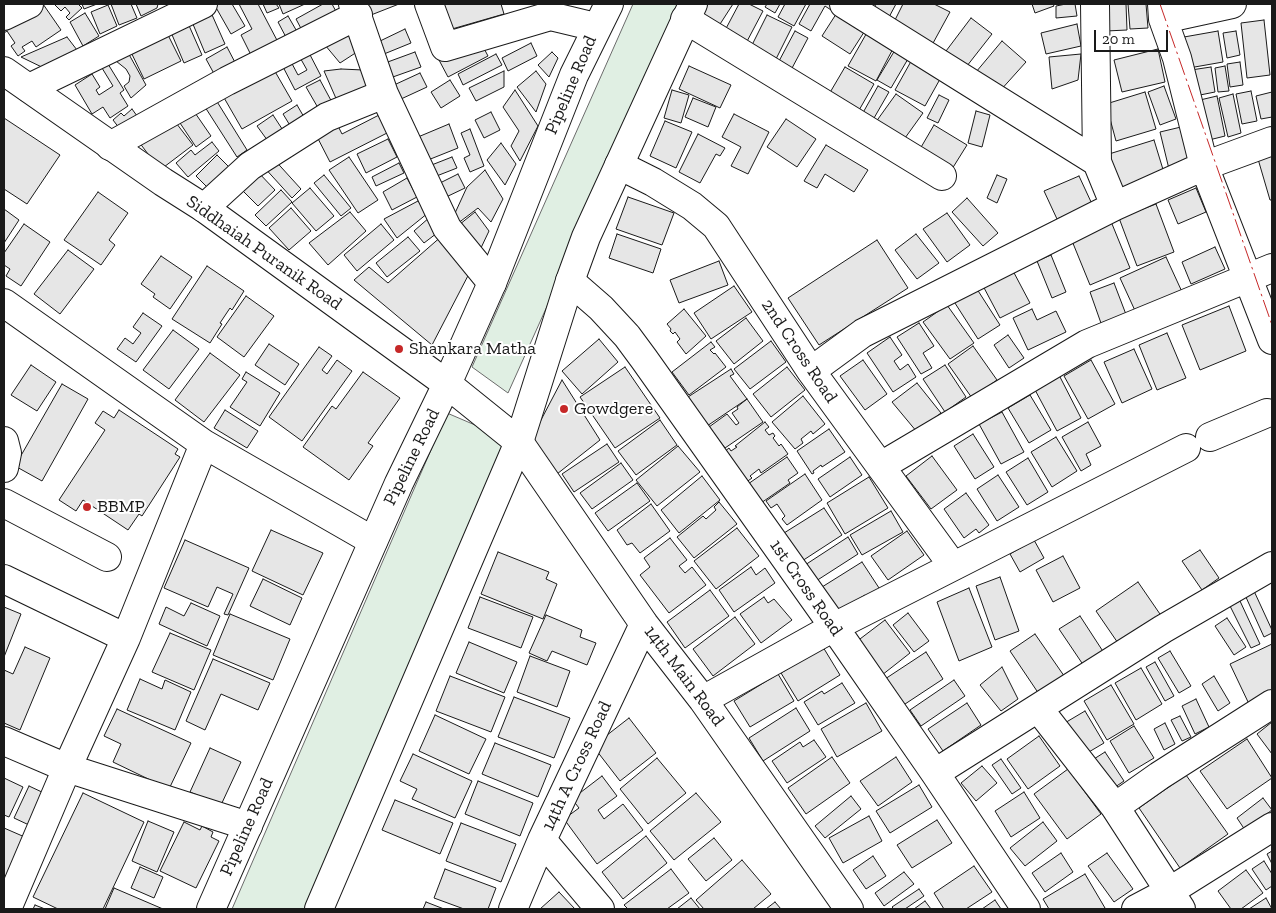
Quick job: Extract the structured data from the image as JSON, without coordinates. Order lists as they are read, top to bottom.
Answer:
{
  "streets": {
    "street": [
      "Pipeline Road",
      "Siddhaiah Puranik Road",
      "2nd Cross Road",
      "1st Cross Road",
      "14th Main Road",
      "14th A Cross Road"
    ]
  },
  "crossings": [
    ["Pipeline Road", "Siddhaiah Puranik Road"],
    ["Siddhaiah Puranik Road", "14th Main Road"],
    ["14th Main Road", "14th A Cross Road"]
  ],
  "places": ["Shankara Matha", "Gowdgere", "BBMP"],
  "scale_bar": "20 m"
}
